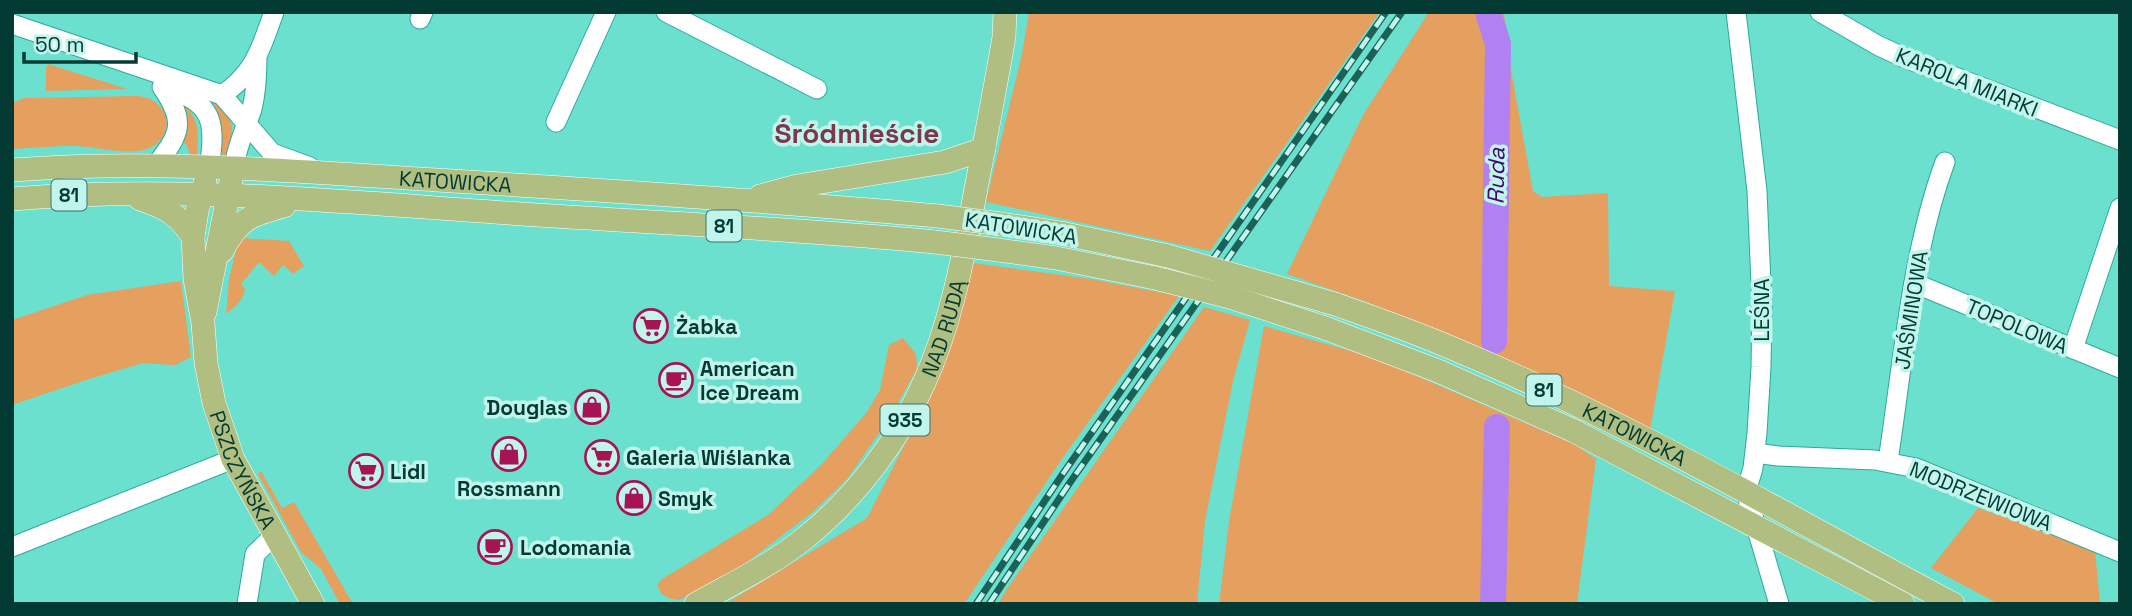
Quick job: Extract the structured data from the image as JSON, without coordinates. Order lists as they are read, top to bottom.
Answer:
{
  "streets": {
    "main road": [
      "KATOWICKA",
      "81",
      "NAD RUDĄ",
      "935",
      "PSZCZYŃSKA"
    ],
    "street": [
      "KAROLA MIARKI",
      "LEŚNA",
      "JAŚMINOWA",
      "TOPOLOWA",
      "MODRZEWIOWA"
    ]
  },
  "crossings": [
    ["KATOWICKA", "LEŚNA"],
    ["KATOWICKA", "PSZCZYŃSKA"],
    ["LEŚNA", "MODRZEWIOWA"],
    ["JAŚMINOWA", "TOPOLOWA"],
    ["JAŚMINOWA", "MODRZEWIOWA"]
  ],
  "districts": ["Śródmieście"],
  "water": ["Ruda"],
  "places": {
    "supermarket": ["Żabka", "Galeria Wiślanka", "Lidl"],
    "cafe": ["American Ice Dream", "Lodomania"],
    "shop": ["Douglas", "Rossmann", "Smyk"]
  },
  "scale_bar": "50 m"
}
